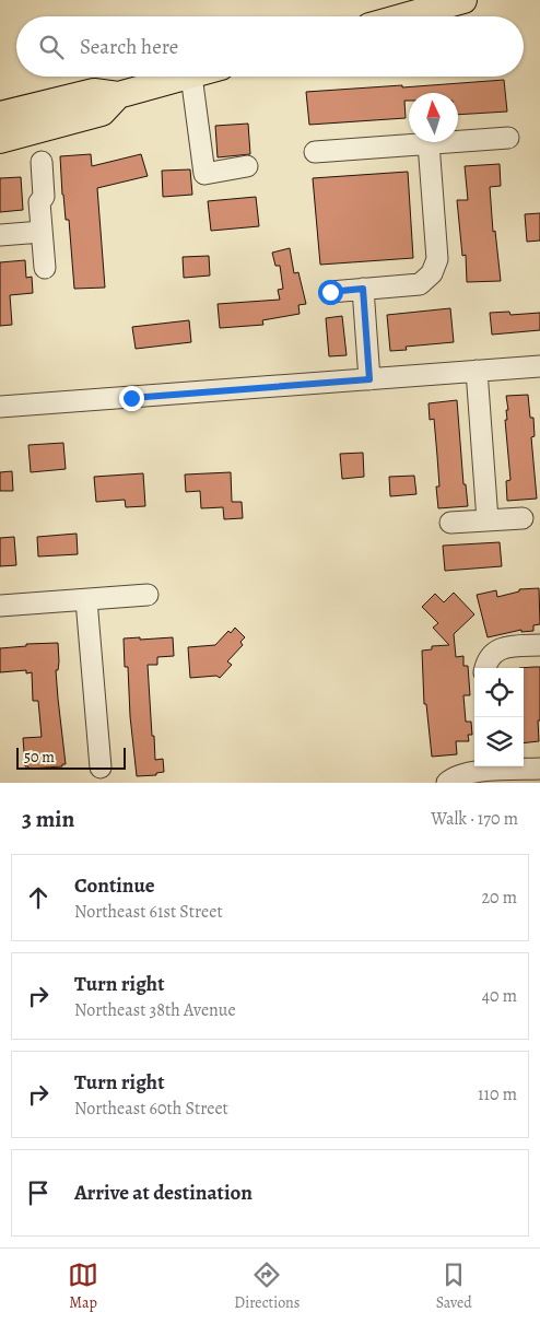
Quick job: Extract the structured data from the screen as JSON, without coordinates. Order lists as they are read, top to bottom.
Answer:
{
  "scale_bar": "50 m",
  "north": "top",
  "page": {
    "search": "Search here",
    "scale": "50 m",
    "heading": ["3 min", "Walk · 170 m"],
    "list": [
      ["Continue", "Northeast 61st Street", "20 m"],
      ["Turn right", "Northeast 38th Avenue", "40 m"],
      ["Turn right", "Northeast 60th Street", "110 m"],
      "Arrive at destination"
    ],
    "nav": ["Map", "Directions", "Saved"]
  }
}
